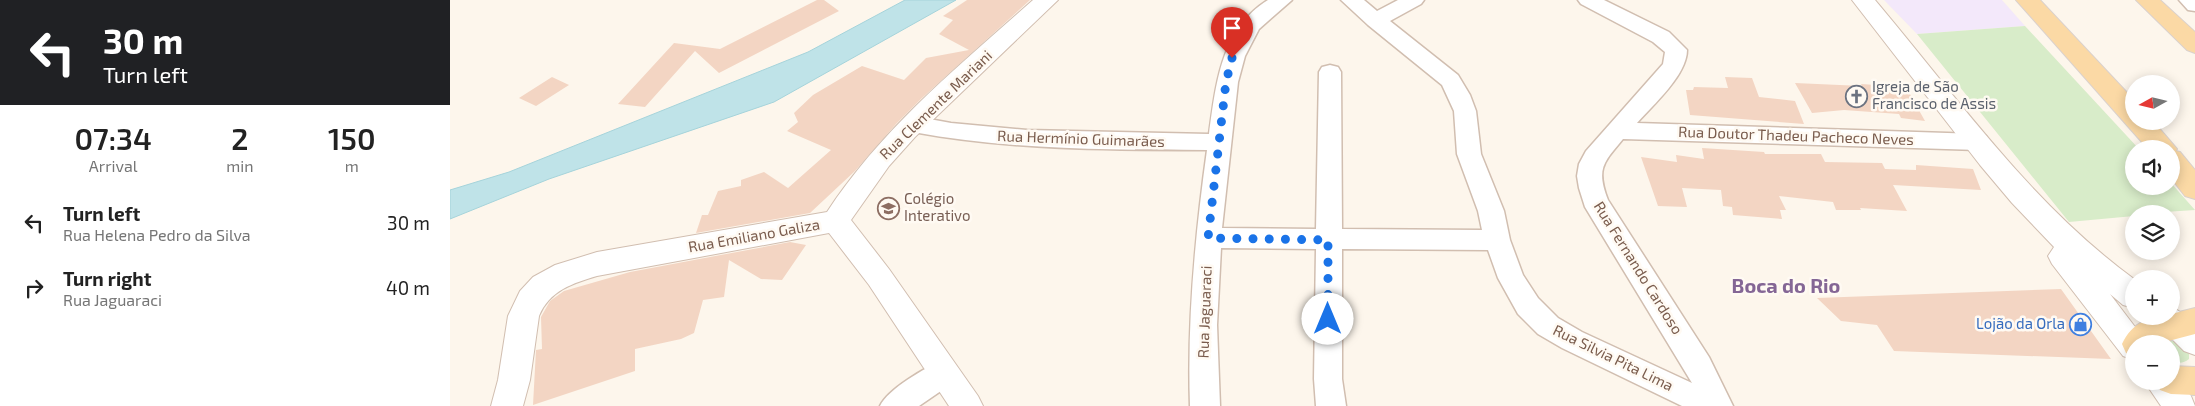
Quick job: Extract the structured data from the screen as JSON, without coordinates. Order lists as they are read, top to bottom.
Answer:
{
  "streets": {
    "street": [
      "Rua Clemente Mariani",
      "Rua Doutor Thadeu Pacheco Neves",
      "Rua Hermínio Guimarães",
      "Rua Emiliano Galiza",
      "Rua Fernando Cardoso",
      "Rua Jaguaraci",
      "Rua Silvia Pita Lima"
    ]
  },
  "crossings": [
    ["Rua Clemente Mariani", "Rua Hermínio Guimarães"],
    ["Rua Clemente Mariani", "Rua Emiliano Galiza"],
    ["Rua Doutor Thadeu Pacheco Neves", "Rua Fernando Cardoso"],
    ["Rua Hermínio Guimarães", "Rua Jaguaraci"]
  ],
  "districts": ["Boca do Rio"],
  "places": {
    "church": ["Igreja de São Francisco de Assis"],
    "school or university": ["Colégio Interativo"],
    "shop": ["Lojão da Orla"]
  },
  "north": "left",
  "page": {
    "turn": ["30 m", "Turn left"],
    "map_buttons": ["+", "−"],
    "eta": [
      "07:34",
      "Arrival",
      "2",
      "min",
      "150",
      "m"
    ],
    "list": [
      {
        "name": "Turn left",
        "note": "Rua Helena Pedro da Silva",
        "value": "30 m"
      },
      {
        "name": "Turn right",
        "note": "Rua Jaguaraci",
        "value": "40 m"
      }
    ]
  }
}
